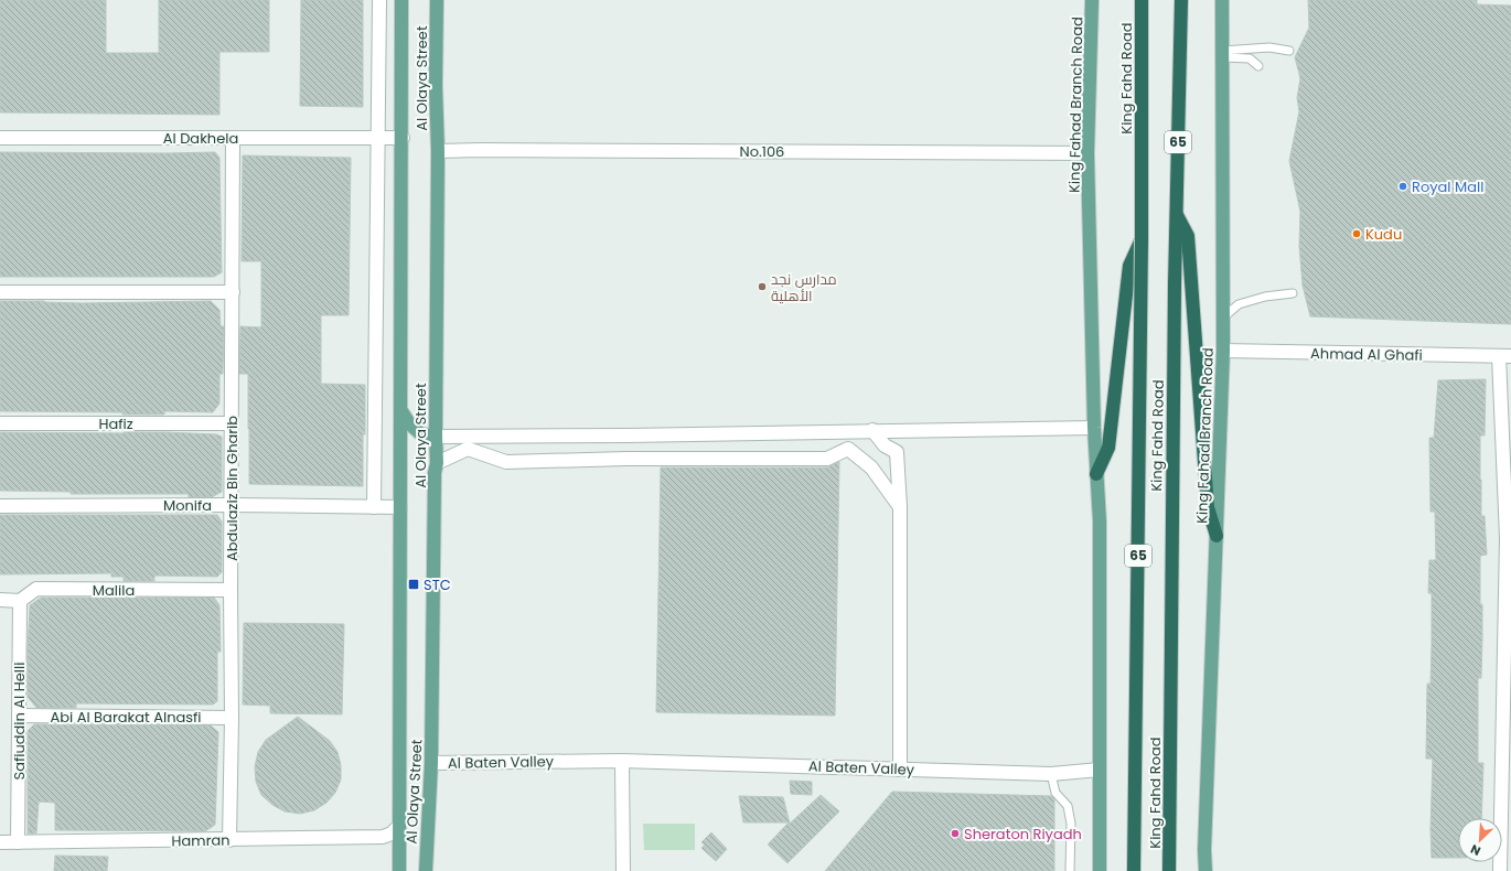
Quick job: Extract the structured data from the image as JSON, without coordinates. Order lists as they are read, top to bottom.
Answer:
{
  "streets": {
    "highway": ["King Fahd Road", "65"],
    "main road": ["Al Olaya Street", "King Fahad Branch Road"],
    "street": [
      "Al Dakhela",
      "No.106",
      "Ahmad Al Ghafi",
      "Hafiz",
      "Abdulaziz Bin Gharib",
      "Monifa",
      "Malila",
      "Abi Al Barakat Alnasfi",
      "Safiuddin Al Helli",
      "Al Baten Valley",
      "Hamran"
    ]
  },
  "crossings": [
    ["Al Olaya Street", "Al Dakhela"],
    ["Al Olaya Street", "No.106"],
    ["Al Olaya Street", "Monifa"],
    ["Al Olaya Street", "Al Baten Valley"],
    ["Al Olaya Street", "Hamran"],
    ["King Fahad Branch Road", "No.106"],
    ["King Fahad Branch Road", "Ahmad Al Ghafi"],
    ["King Fahad Branch Road", "Al Baten Valley"],
    ["Al Dakhela", "Abdulaziz Bin Gharib"],
    ["Hafiz", "Abdulaziz Bin Gharib"],
    ["Abdulaziz Bin Gharib", "Monifa"],
    ["Abdulaziz Bin Gharib", "Malila"],
    ["Abdulaziz Bin Gharib", "Abi Al Barakat Alnasfi"],
    ["Abdulaziz Bin Gharib", "Hamran"],
    ["Malila", "Safiuddin Al Helli"],
    ["Abi Al Barakat Alnasfi", "Safiuddin Al Helli"],
    ["Safiuddin Al Helli", "Hamran"]
  ],
  "places": {
    "other": [
      "Royal Mall",
      "Kudu",
      "مدارس نجد الأهلية",
      "Sheraton Riyadh"
    ],
    "transit": ["STC"]
  },
  "north": "bottom left"
}
